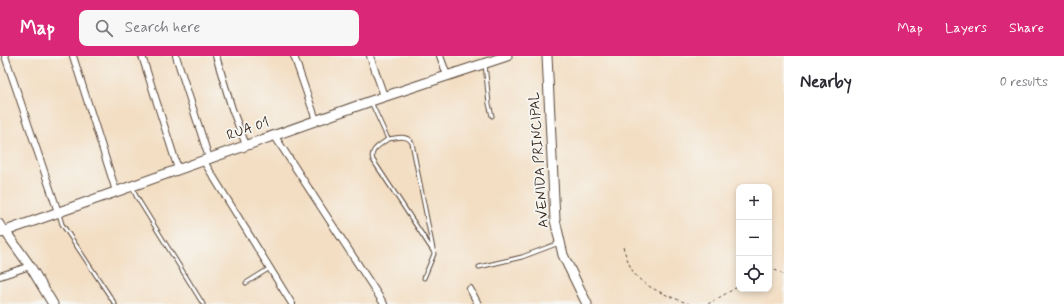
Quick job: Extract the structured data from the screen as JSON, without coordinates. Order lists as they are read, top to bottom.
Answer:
{
  "streets": {
    "street": ["RUA 01", "AVENIDA PRINCIPAL"]
  },
  "page": {
    "header": "Map",
    "search": "Search here",
    "nav": ["Map", "Layers", "Share"],
    "heading": ["Nearby", "0 results"],
    "map_buttons": ["+", "−"]
  }
}
